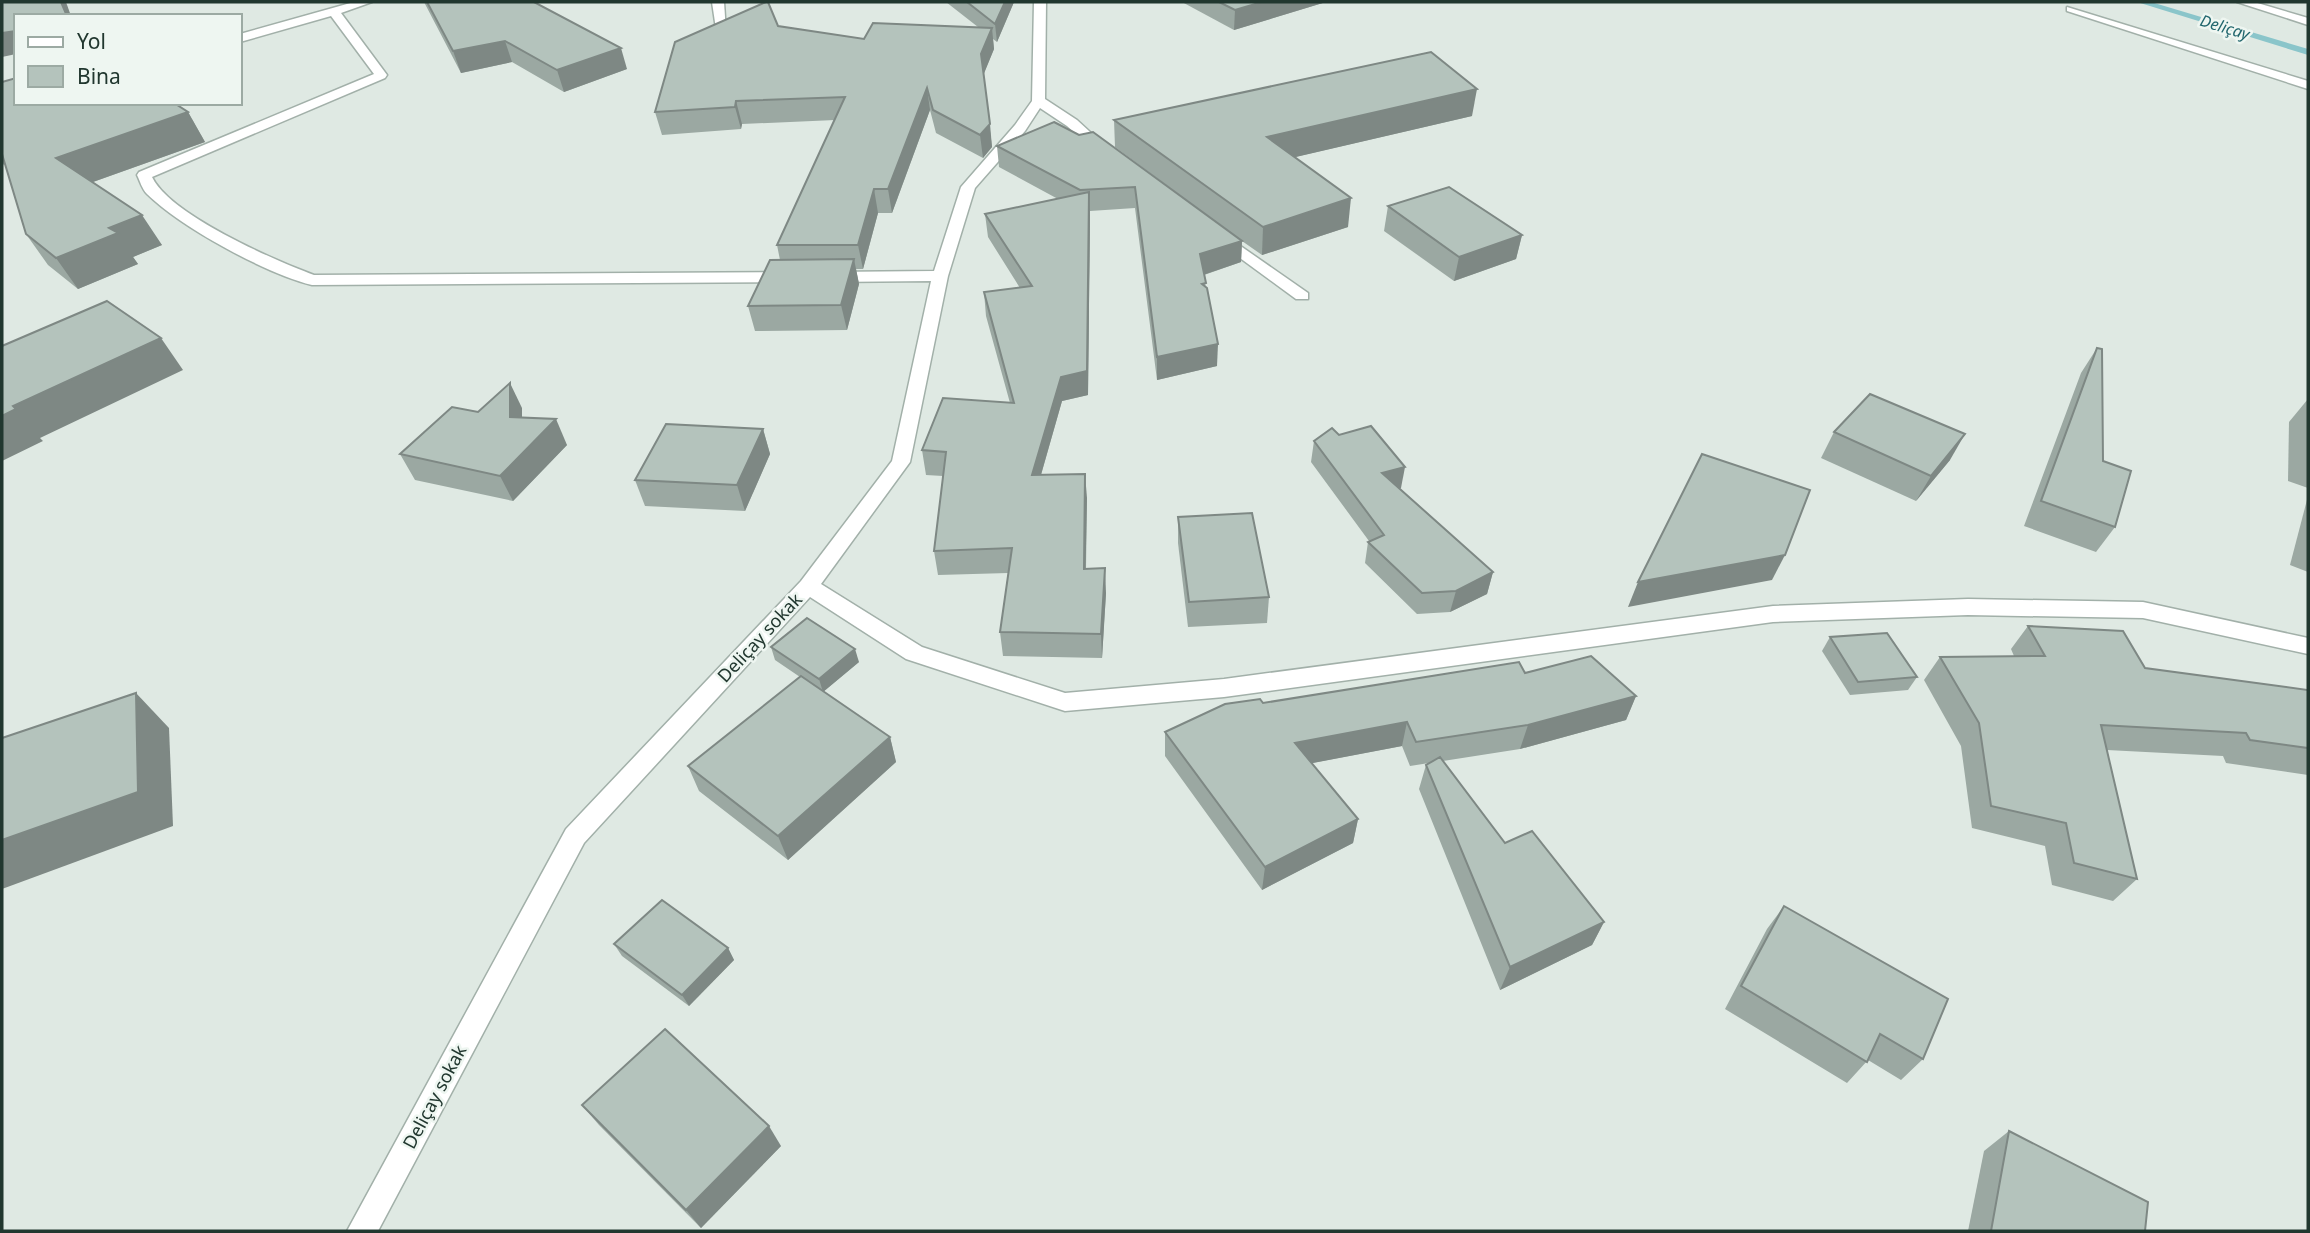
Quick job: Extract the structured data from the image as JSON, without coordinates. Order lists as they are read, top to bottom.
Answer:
{
  "streets": {
    "street": ["Deliçay sokak"]
  },
  "water": ["Deliçay"],
  "legend": ["Yol", "Bina"]
}
